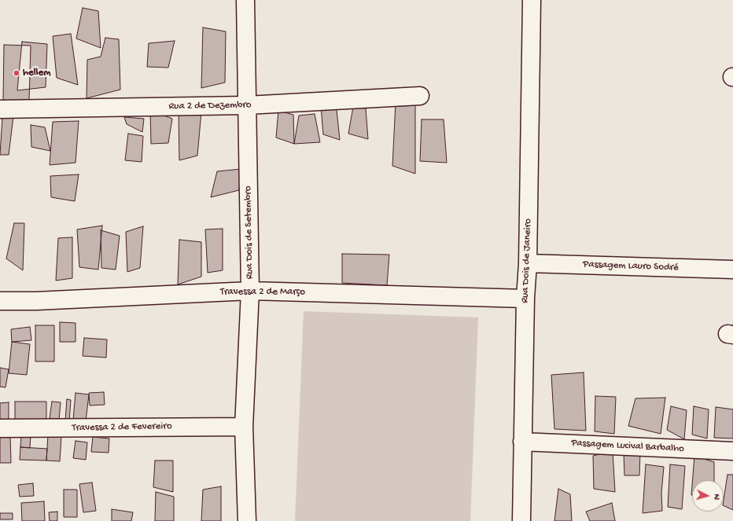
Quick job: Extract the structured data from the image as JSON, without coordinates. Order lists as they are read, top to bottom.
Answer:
{
  "streets": {
    "street": [
      "Rua 2 de Dezembro",
      "Rua Dois de Setembro",
      "Rua Dois de Janeiro",
      "Passagem Lauro Sodré",
      "Travessa 2 de Março",
      "Travessa 2 de Fevereiro",
      "Passagem Lucival Barbalho"
    ]
  },
  "crossings": [
    ["Rua 2 de Dezembro", "Rua Dois de Setembro"],
    ["Rua Dois de Setembro", "Travessa 2 de Março"],
    ["Rua Dois de Setembro", "Travessa 2 de Fevereiro"],
    ["Rua Dois de Janeiro", "Passagem Lauro Sodré"],
    ["Rua Dois de Janeiro", "Travessa 2 de Março"],
    ["Rua Dois de Janeiro", "Passagem Lucival Barbalho"]
  ],
  "places": ["hellem"],
  "north": "right"
}
